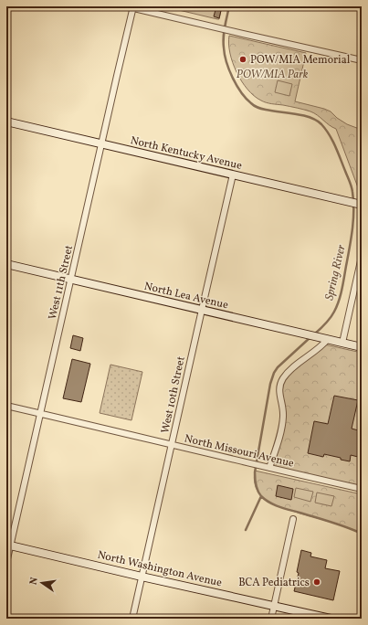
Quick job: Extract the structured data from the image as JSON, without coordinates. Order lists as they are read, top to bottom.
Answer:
{
  "streets": {
    "street": [
      "North Kentucky Avenue",
      "West 11th Street",
      "North Lea Avenue",
      "West 10th Street",
      "North Missouri Avenue",
      "North Washington Avenue"
    ]
  },
  "crossings": [
    ["North Kentucky Avenue", "West 11th Street"],
    ["North Kentucky Avenue", "West 10th Street"],
    ["West 11th Street", "North Lea Avenue"],
    ["West 11th Street", "North Missouri Avenue"],
    ["West 11th Street", "North Washington Avenue"],
    ["North Lea Avenue", "West 10th Street"],
    ["West 10th Street", "North Missouri Avenue"],
    ["West 10th Street", "North Washington Avenue"]
  ],
  "water": ["Spring River"],
  "parks": ["POW/MIA Park"],
  "places": ["POW/MIA Memorial", "BCA Pediatrics"],
  "north": "left"
}
